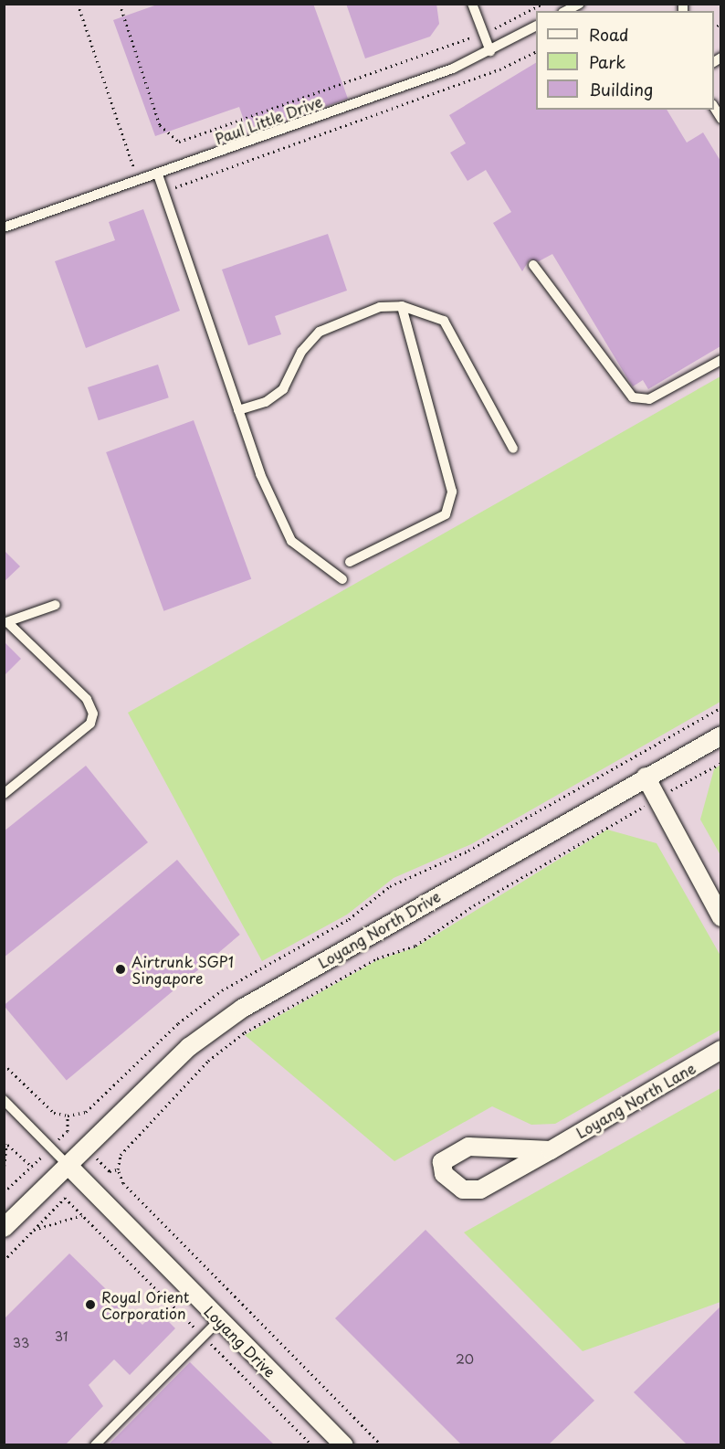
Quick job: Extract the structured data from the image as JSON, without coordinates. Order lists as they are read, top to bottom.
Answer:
{
  "streets": {
    "street": ["Loyang North Drive", "Loyang North Lane", "Loyang Drive"],
    "lane": ["Paul Little Drive"]
  },
  "crossings": [
    ["Loyang North Drive", "Loyang Drive"]
  ],
  "places": ["Airtrunk SGP1 Singapore", "Royal Orient Corporation"],
  "house_numbers": ["31", "33", "20"],
  "legend": ["Road", "Park", "Building"]
}
